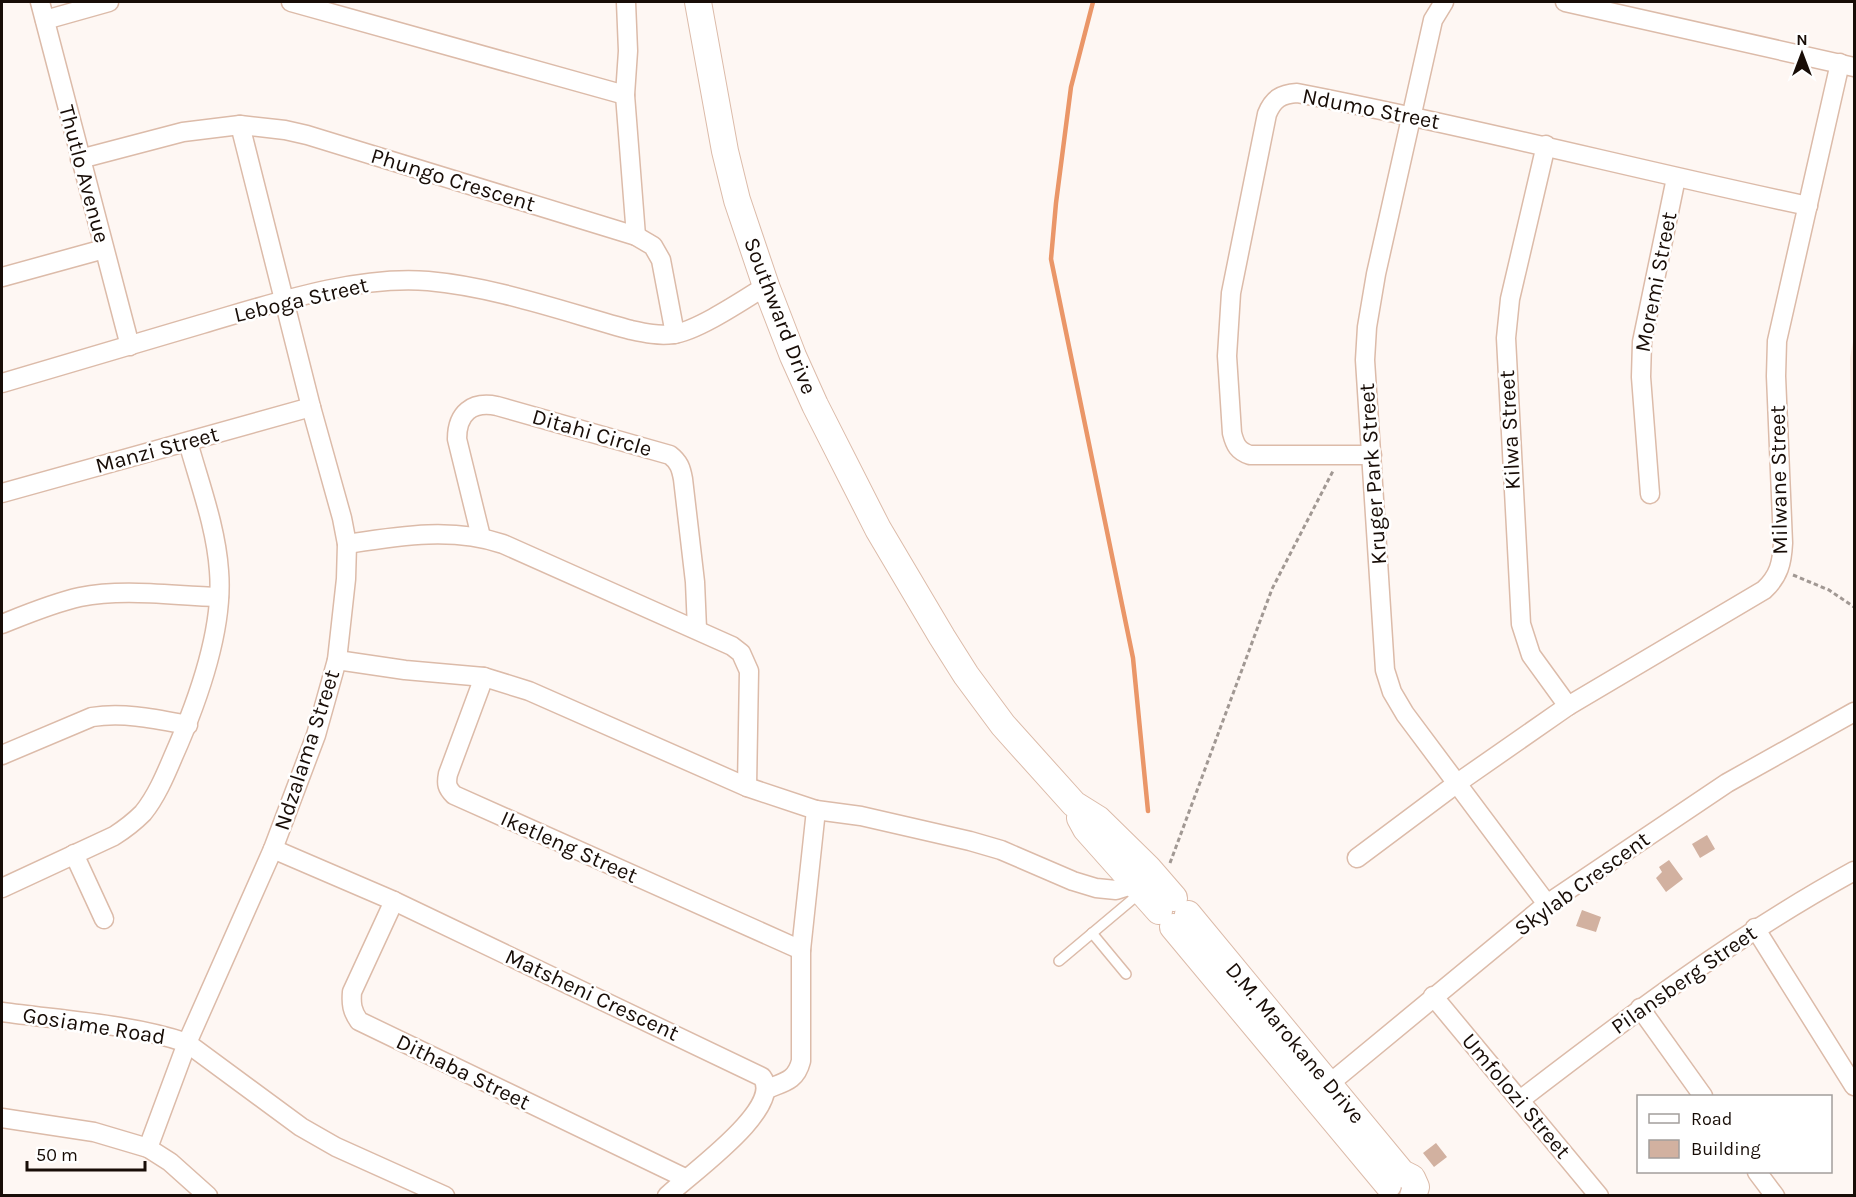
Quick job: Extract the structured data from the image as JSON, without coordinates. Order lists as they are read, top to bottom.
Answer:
{
  "streets": {
    "main road": ["Southward Drive", "D.M. Marokane Drive"],
    "street": [
      "Ndumo Street",
      "Thutlo Avenue",
      "Phungo Crescent",
      "Moremi Street",
      "Leboga Street",
      "Kilwa Street",
      "Ditahi Circle",
      "Manzi Street",
      "Kruger Park Street",
      "Milwane Street",
      "Ndzalama Street",
      "Iketleng Street",
      "Skylab Crescent",
      "Pilansberg Street",
      "Matsheni Crescent",
      "Gosiame Road",
      "Dithaba Street",
      "Umfolozi Street"
    ]
  },
  "crossings": [
    ["Ndumo Street", "Moremi Street"],
    ["Ndumo Street", "Kilwa Street"],
    ["Ndumo Street", "Kruger Park Street"],
    ["Ndumo Street", "Milwane Street"],
    ["Thutlo Avenue", "Phungo Crescent"],
    ["Thutlo Avenue", "Leboga Street"],
    ["Phungo Crescent", "Leboga Street"],
    ["Leboga Street", "Ndzalama Street"],
    ["Southward Drive", "D.M. Marokane Drive"],
    ["Kilwa Street", "Milwane Street"],
    ["Manzi Street", "Ndzalama Street"],
    ["Kruger Park Street", "Milwane Street"],
    ["Kruger Park Street", "Skylab Crescent"],
    ["Ndzalama Street", "Matsheni Crescent"],
    ["Ndzalama Street", "Gosiame Road"],
    ["Skylab Crescent", "D.M. Marokane Drive"],
    ["Skylab Crescent", "Umfolozi Street"],
    ["Pilansberg Street", "Umfolozi Street"],
    ["Matsheni Crescent", "Dithaba Street"]
  ],
  "legend": ["Road", "Building"],
  "scale_bar": "50 m",
  "north": "top"
}
